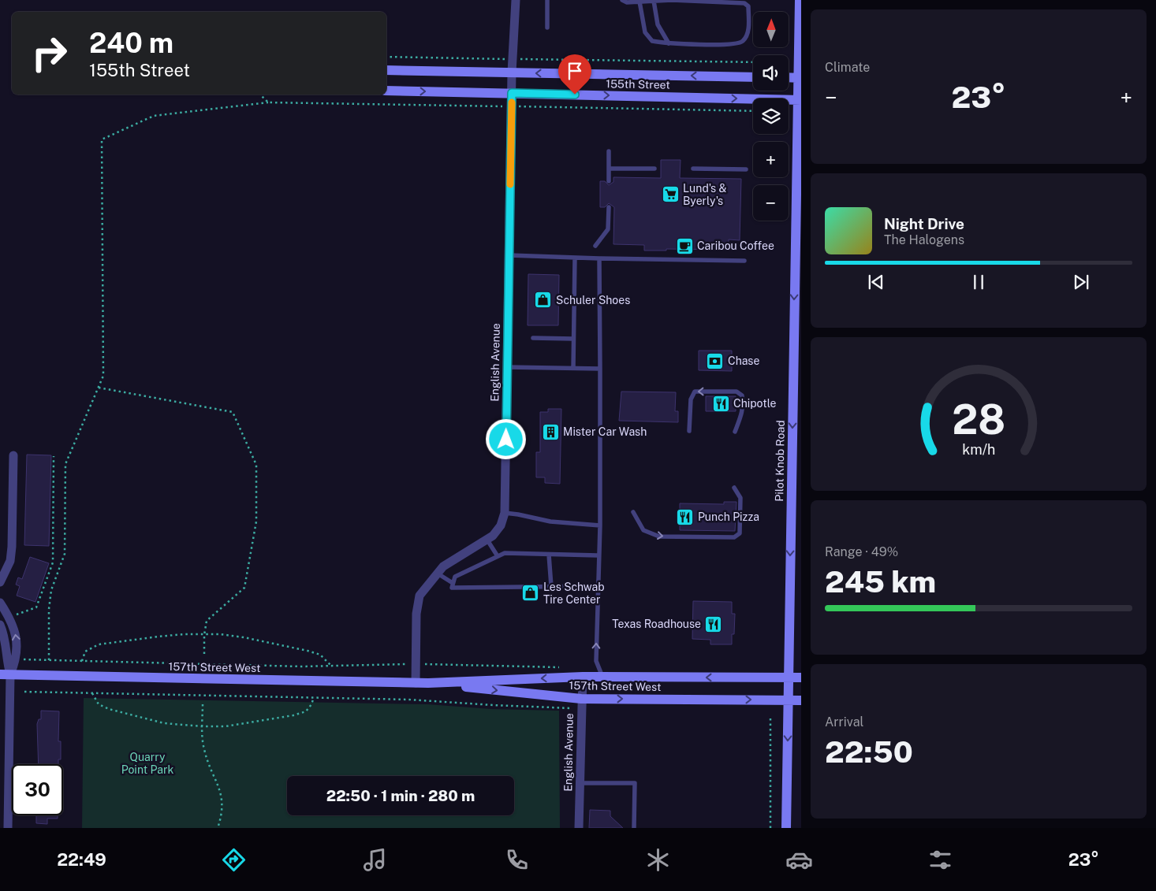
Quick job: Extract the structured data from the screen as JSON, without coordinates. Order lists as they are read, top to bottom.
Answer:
{
  "streets": {
    "street": [
      "155th Street",
      "English Avenue",
      "Pilot Knob Road",
      "157th Street West"
    ]
  },
  "crossings": [
    ["155th Street", "English Avenue"],
    ["155th Street", "Pilot Knob Road"],
    ["English Avenue", "157th Street West"],
    ["Pilot Knob Road", "157th Street West"]
  ],
  "one_way": ["Pilot Knob Road"],
  "parks": ["Quarry Point Park"],
  "places": {
    "supermarket": ["Lund's & Byerly's"],
    "cafe": ["Caribou Coffee"],
    "shop": ["Schuler Shoes", "Les Schwab Tire Center"],
    "bank": ["Chase"],
    "restaurant": ["Chipotle", "Punch Pizza", "Texas Roadhouse"],
    "building": ["Mister Car Wash"]
  },
  "north": "top",
  "page": {
    "tile": [
      "Climate",
      ["Range · 49%", "245 km"],
      ["Arrival", "22:50"]
    ],
    "map_buttons": ["+", "−"],
    "turn": ["240 m", "155th Street"],
    "heat": ["−", "23°", "+"],
    "song": ["Night Drive", "The Halogens"],
    "limit": "30",
    "trip": "22:50 · 1 min · 280 m",
    "tabs": ["22:49", "23°"],
    "gauge": ["28", "km/h"]
  }
}
